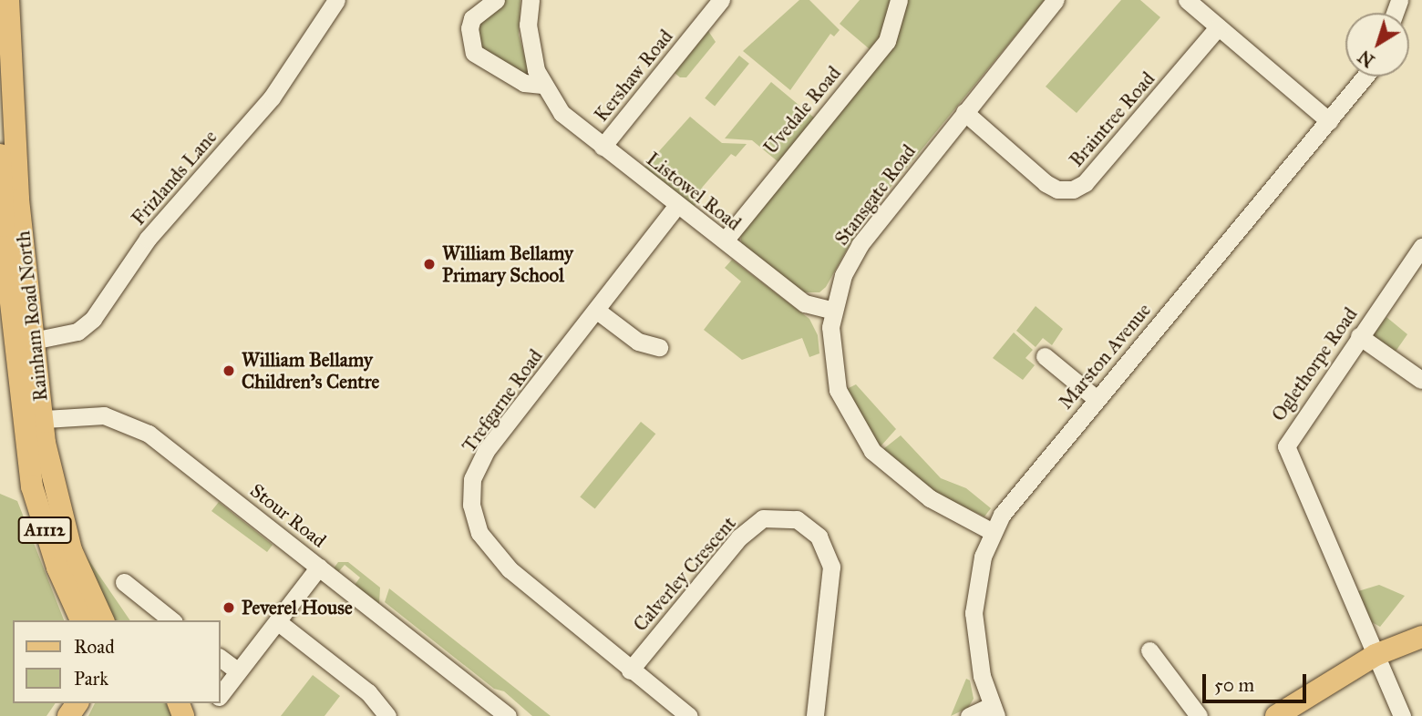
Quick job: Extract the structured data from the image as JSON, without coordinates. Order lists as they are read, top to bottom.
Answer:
{
  "streets": {
    "main road": ["Rainham Road North", "A1112"],
    "street": [
      "Kershaw Road",
      "Uvedale Road",
      "Braintree Road",
      "Frizlands Lane",
      "Listowel Road",
      "Stansgate Road",
      "Marston Avenue",
      "Oglethorpe Road",
      "Trefgarne Road",
      "Stour Road",
      "Calverley Crescent"
    ]
  },
  "crossings": [
    ["Kershaw Road", "Listowel Road"],
    ["Uvedale Road", "Listowel Road"],
    ["Braintree Road", "Stansgate Road"],
    ["Frizlands Lane", "Rainham Road North"],
    ["Listowel Road", "Stansgate Road"],
    ["Listowel Road", "Trefgarne Road"],
    ["Stansgate Road", "Marston Avenue"],
    ["Rainham Road North", "Stour Road"],
    ["Trefgarne Road", "Calverley Crescent"]
  ],
  "places": ["William Bellamy Primary School", "William Bellamy Children's Centre", "Peverel House"],
  "legend": ["Road", "Park"],
  "scale_bar": "50 m",
  "north": "bottom left"
}
